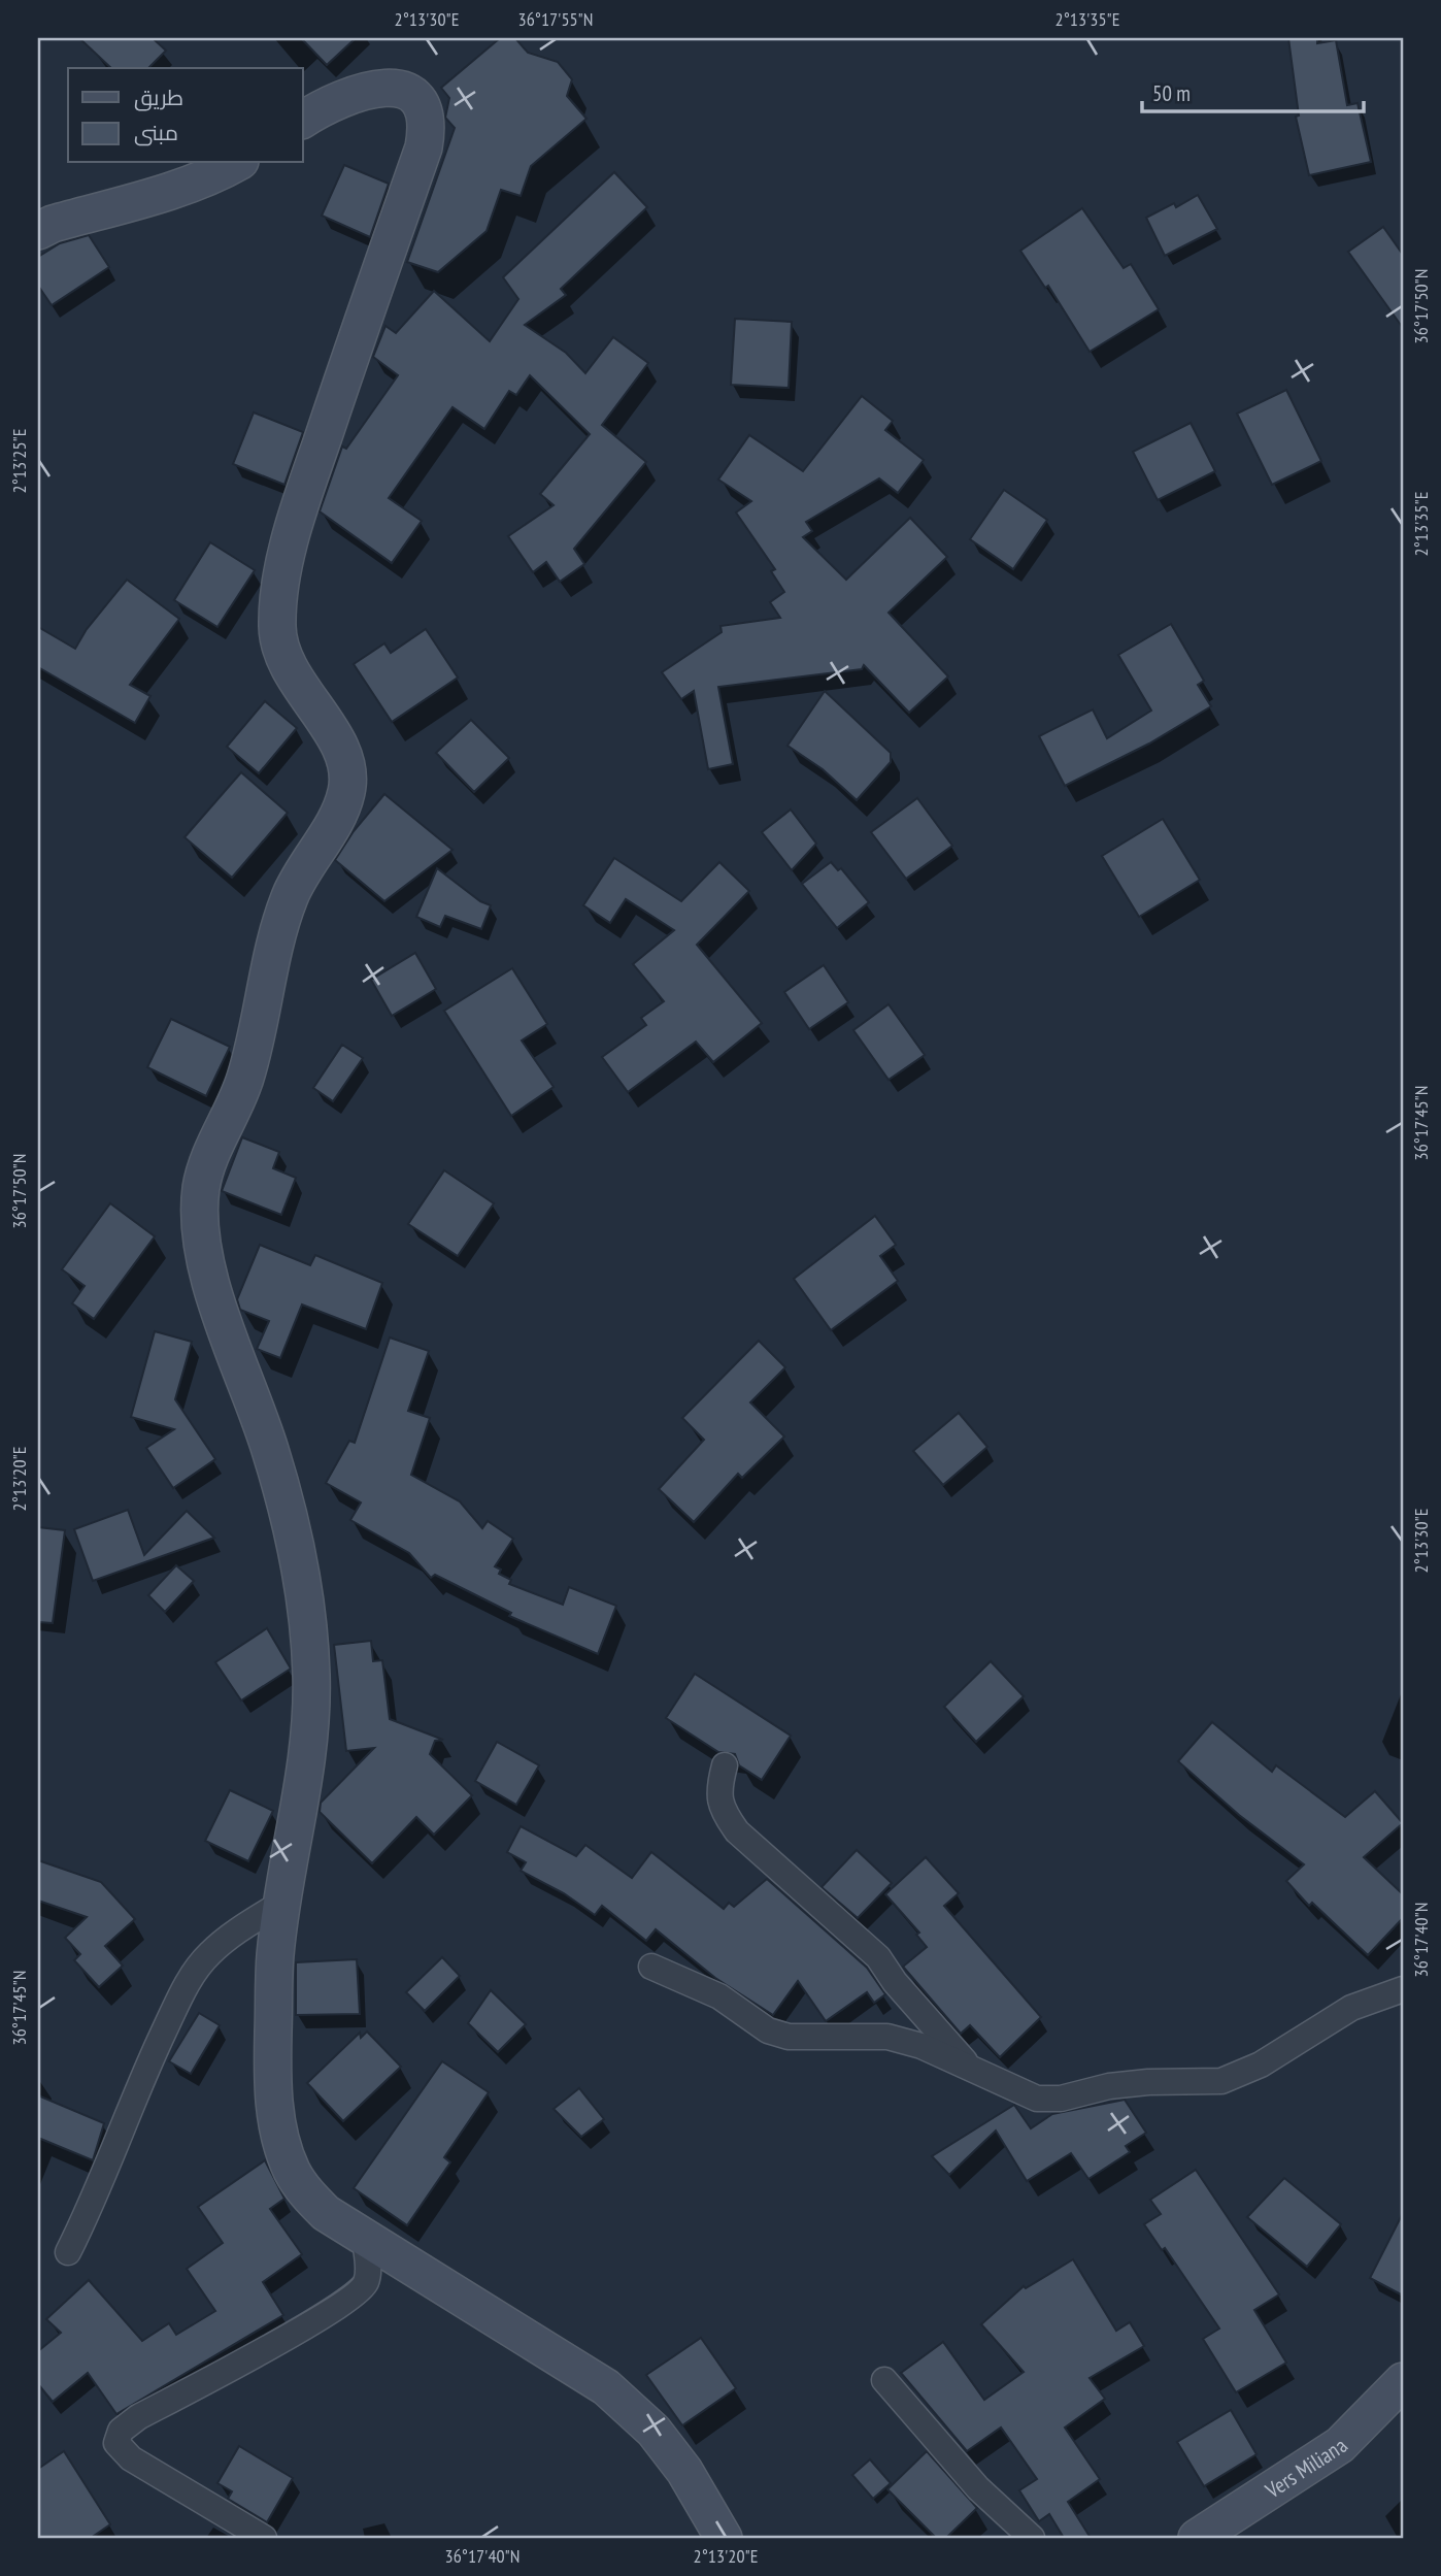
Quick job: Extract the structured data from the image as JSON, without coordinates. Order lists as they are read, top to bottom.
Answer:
{
  "streets": {
    "main road": ["Vers Miliana"]
  },
  "legend": ["طريق", "مبنى"],
  "scale_bar": "50 m",
  "coordinates": [
    "2°13'30\"E",
    "36°17'55\"N",
    "2°13'35\"E",
    "36°17'50\"N",
    "2°13'25\"E",
    "36°17'45\"N",
    "2°13'20\"E",
    "36°17'40\"N"
  ]
}
